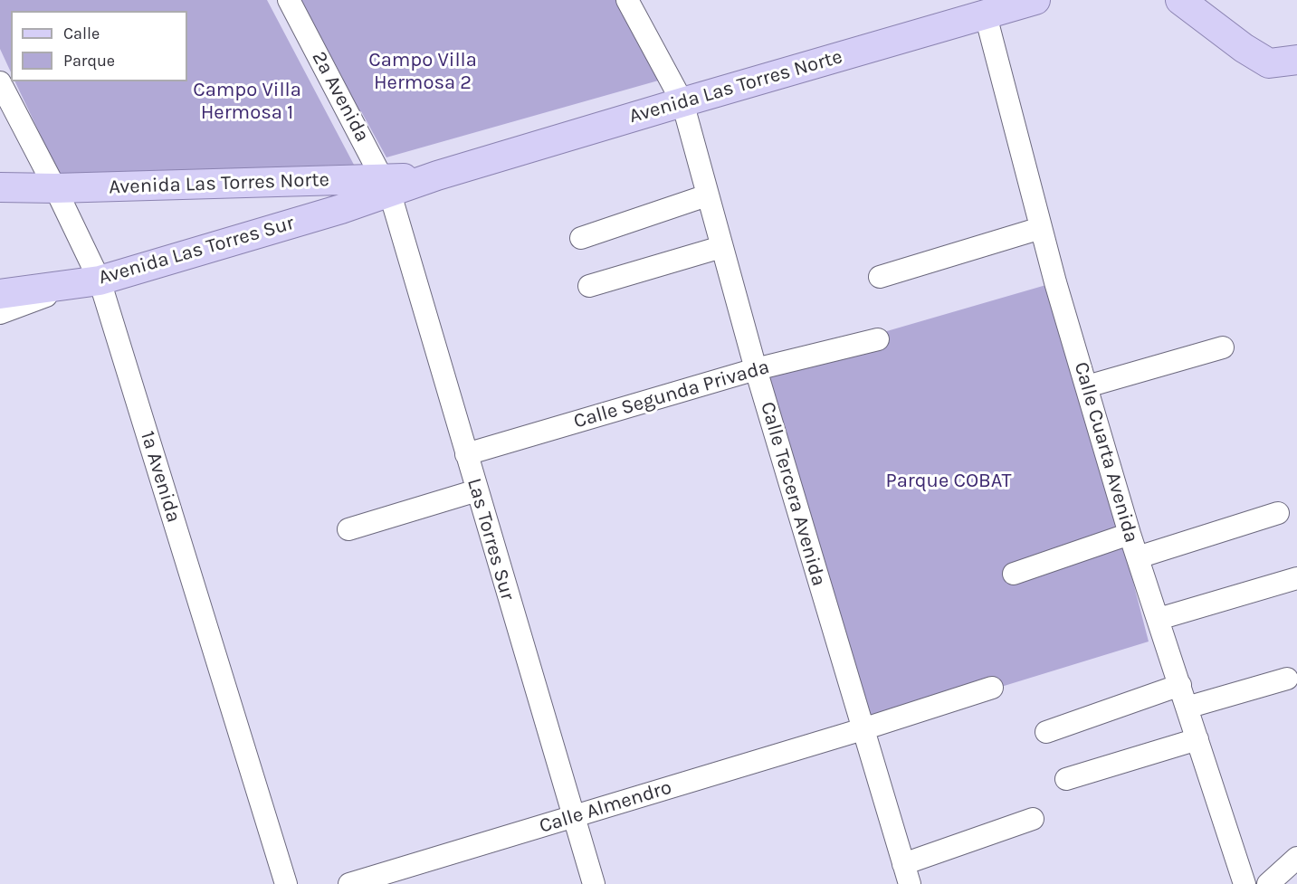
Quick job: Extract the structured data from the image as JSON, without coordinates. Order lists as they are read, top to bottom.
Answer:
{
  "streets": {
    "main road": ["Avenida Las Torres Norte", "Avenida Las Torres Sur"],
    "street": [
      "2a Avenida",
      "Calle Segunda Privada",
      "Calle Cuarta Avenida",
      "1a Avenida",
      "Calle Tercera Avenida",
      "Las Torres Sur",
      "Calle Almendro"
    ]
  },
  "crossings": [
    ["Avenida Las Torres Norte", "2a Avenida"],
    ["Avenida Las Torres Norte", "Avenida Las Torres Sur"],
    ["Avenida Las Torres Norte", "Calle Cuarta Avenida"],
    ["Avenida Las Torres Norte", "1a Avenida"],
    ["Avenida Las Torres Norte", "Calle Tercera Avenida"],
    ["Avenida Las Torres Norte", "Las Torres Sur"],
    ["2a Avenida", "Avenida Las Torres Sur"],
    ["2a Avenida", "Las Torres Sur"],
    ["Avenida Las Torres Sur", "1a Avenida"],
    ["Avenida Las Torres Sur", "Las Torres Sur"],
    ["Calle Segunda Privada", "Calle Tercera Avenida"],
    ["Calle Segunda Privada", "Las Torres Sur"],
    ["Calle Tercera Avenida", "Calle Almendro"],
    ["Las Torres Sur", "Calle Almendro"]
  ],
  "parks": ["Campo Villa Hermosa 2", "Campo Villa Hermosa 1", "Parque COBAT"],
  "legend": ["Calle", "Parque"]
}
